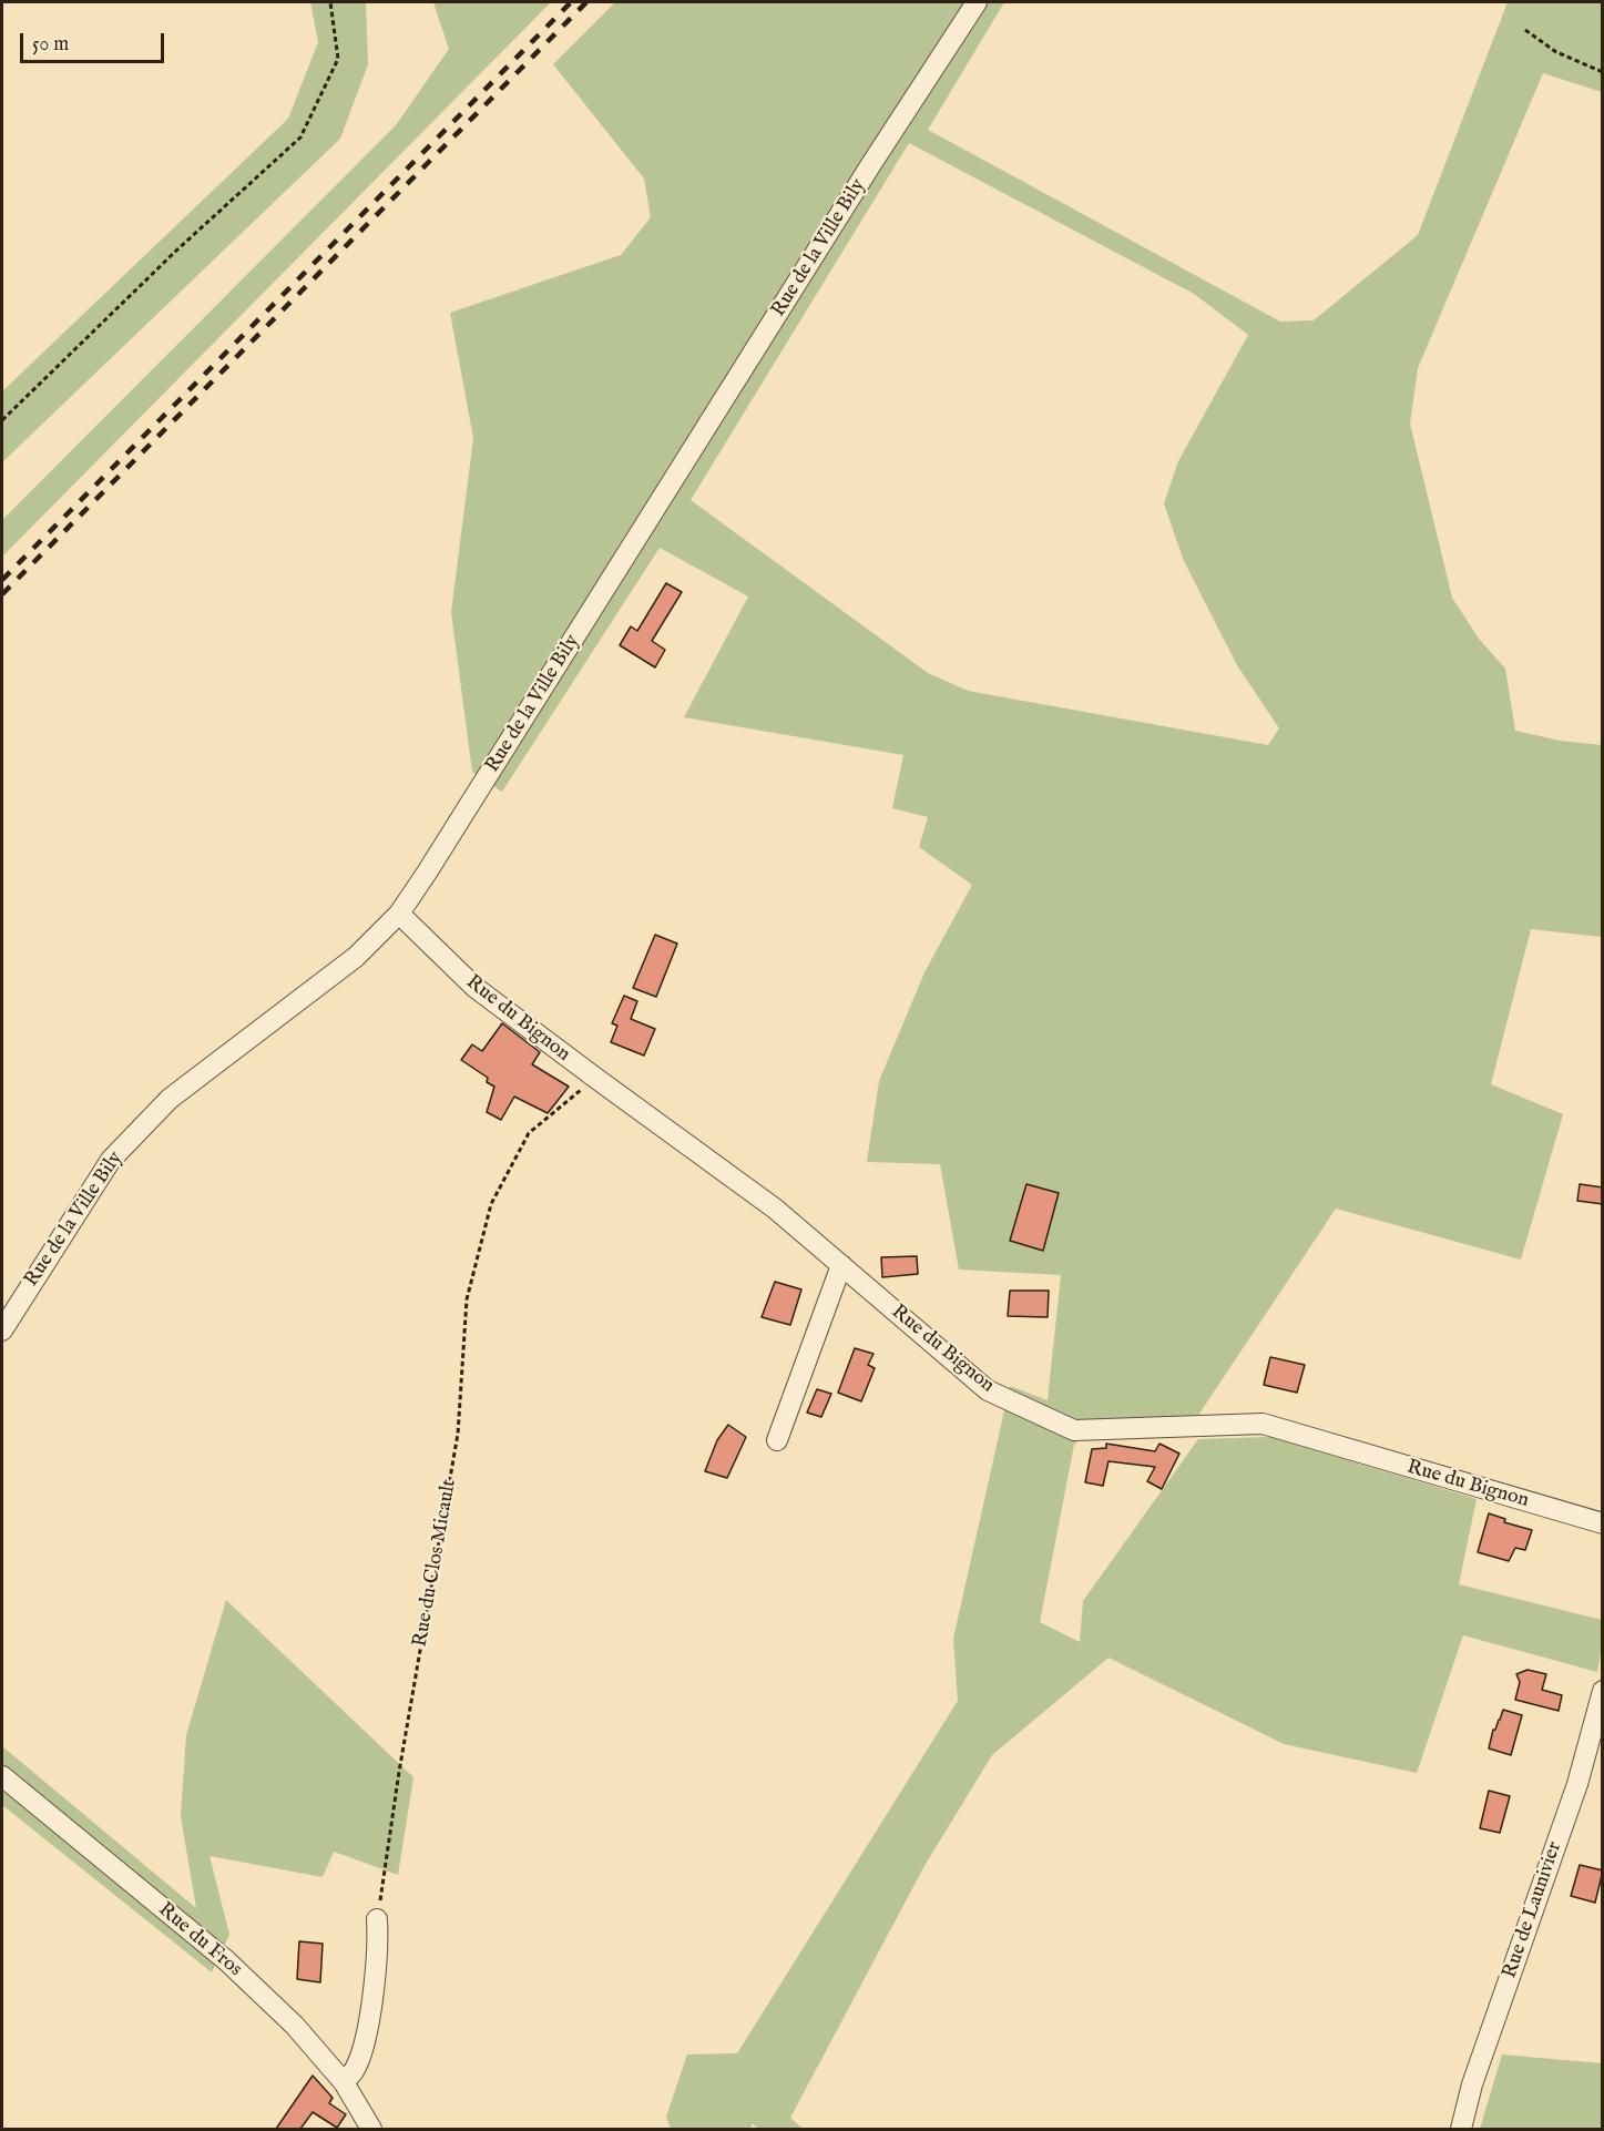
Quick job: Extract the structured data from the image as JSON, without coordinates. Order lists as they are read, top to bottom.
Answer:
{
  "streets": {
    "street": [
      "Rue de la Ville Bily",
      "Rue du Bignon",
      "Rue de Launivier",
      "Rue du Fros"
    ],
    "path": ["Rue du Clos Micault"]
  },
  "crossings": [
    ["Rue de la Ville Bily", "Rue du Bignon"],
    ["Rue du Bignon", "Rue du Clos Micault"]
  ],
  "scale_bar": "50 m"
}
